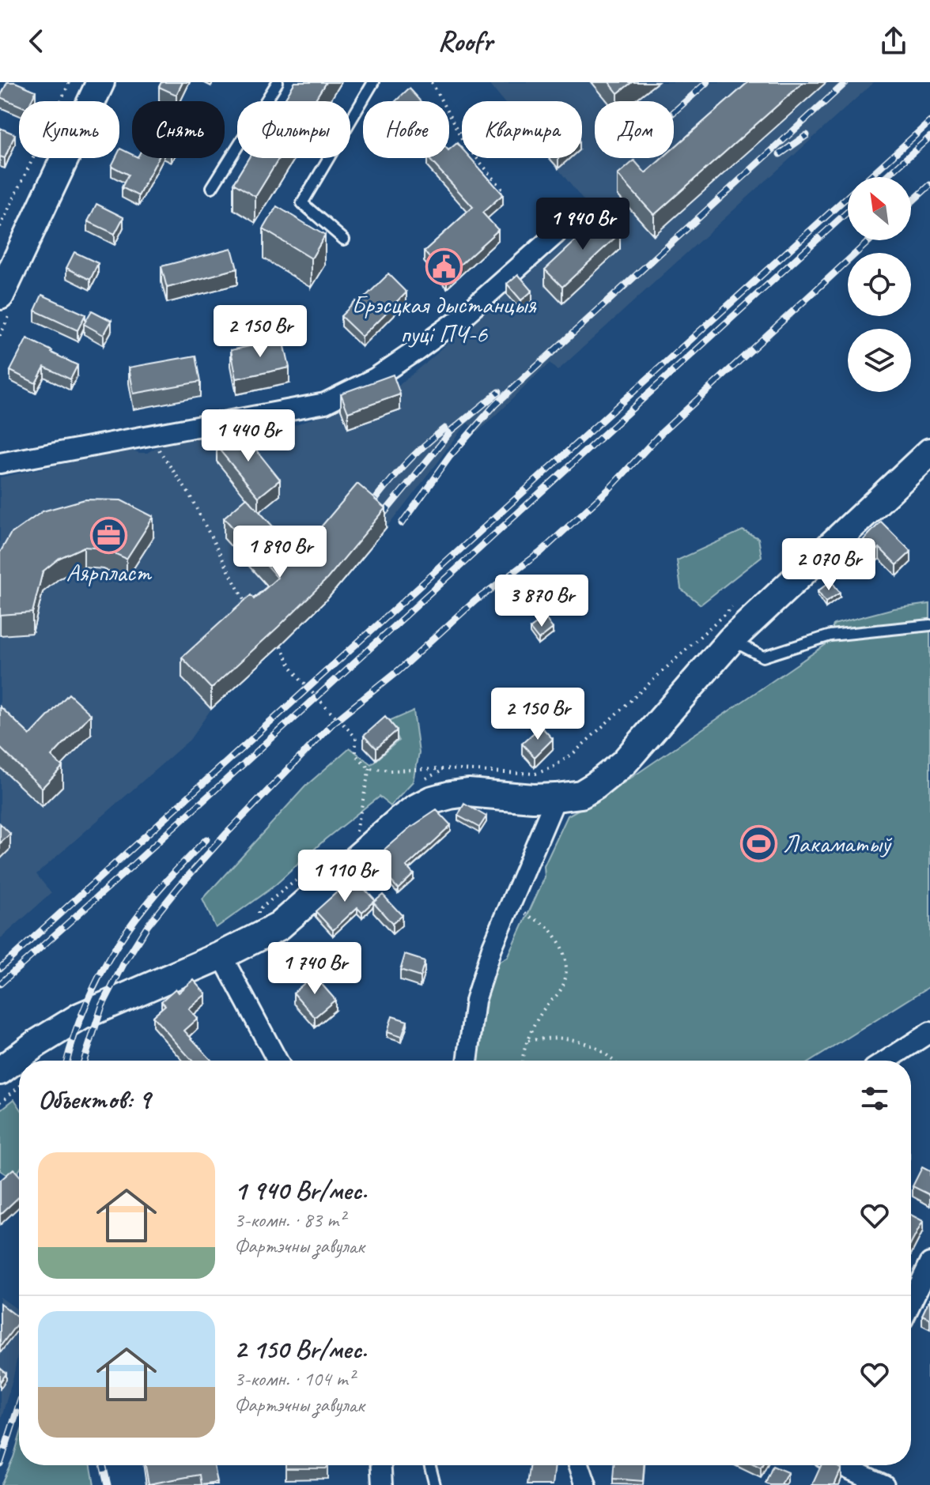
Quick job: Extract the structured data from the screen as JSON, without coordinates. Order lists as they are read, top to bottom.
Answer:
{
  "places": {
    "public building": ["Брэсцкая дыстанцыя пуці ПЧ-6"],
    "office": ["Аярпласт"],
    "sports": ["Лакаматыў"]
  },
  "north": "top left",
  "page": {
    "header": "Roofr",
    "chip": [
      "Купить",
      "Снять",
      "Фильтры",
      "Новое",
      "Квартира",
      "Дом"
    ],
    "price": [
      "1 940 Br",
      "2 150 Br",
      "1 440 Br",
      "1 890 Br",
      "2 070 Br",
      "3 870 Br",
      "2 150 Br",
      "1 110 Br",
      "1 740 Br"
    ],
    "heading": "Объектов: 9",
    "list": [
      {
        "name": "1 940 Br/мес.",
        "note": "3-комн. · 83 m² · Фартэчны завулак"
      },
      {
        "name": "2 150 Br/мес.",
        "note": "3-комн. · 104 m² · Фартэчны завулак"
      }
    ]
  }
}
